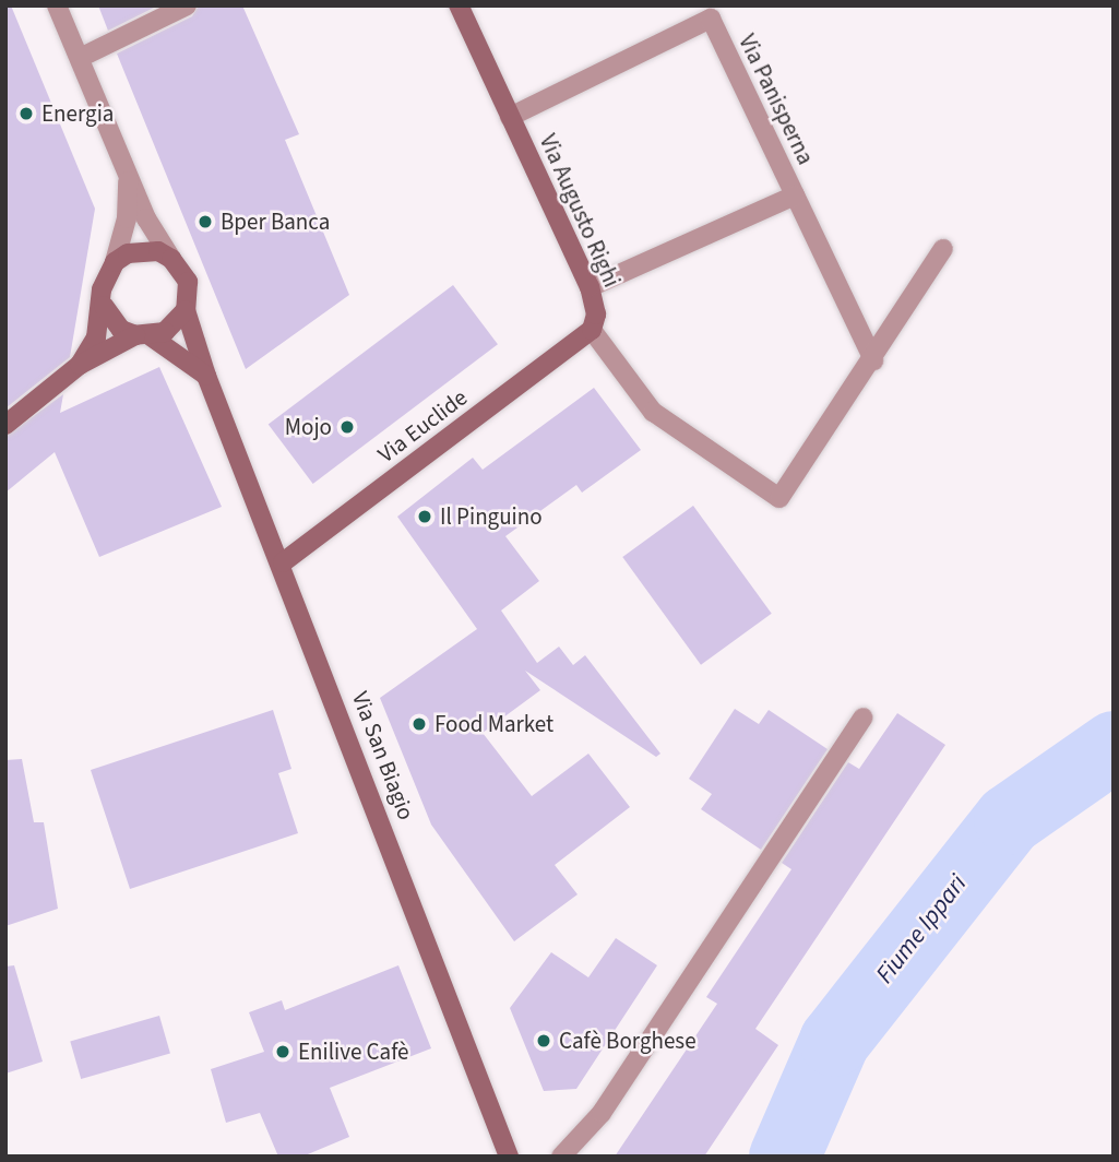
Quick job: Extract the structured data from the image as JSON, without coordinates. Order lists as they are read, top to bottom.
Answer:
{
  "streets": {
    "main road": ["Via Augusto Righi", "Via Euclide", "Via San Biagio"],
    "street": ["Via Panisperna"]
  },
  "crossings": [
    ["Via Panisperna", "Via Augusto Righi"],
    ["Via Augusto Righi", "Via Euclide"],
    ["Via Euclide", "Via San Biagio"]
  ],
  "water": ["Fiume Ippari"],
  "places": [
    "Energia",
    "Bper Banca",
    "Mojo",
    "Il Pinguino",
    "Food Market",
    "Cafè Borghese",
    "Enilive Cafè"
  ]
}
